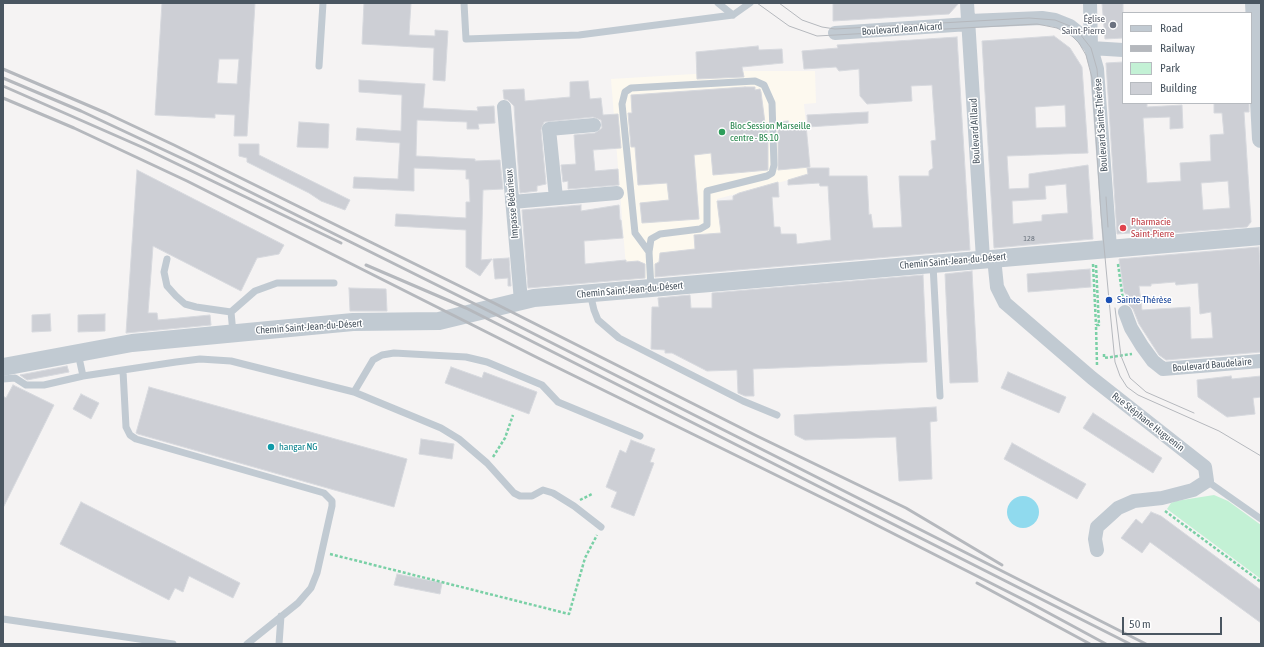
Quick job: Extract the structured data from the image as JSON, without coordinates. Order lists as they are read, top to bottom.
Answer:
{
  "streets": {
    "street": [
      "Boulevard Jean Aicard",
      "Boulevard Sainte-Thérése",
      "Boulevard Aillaud",
      "Impasse Bédarieux",
      "Chemin Saint-Jean-du-Désert",
      "Boulevard Baudelaire",
      "Rue Stéphane Huguenin"
    ]
  },
  "crossings": [
    ["Boulevard Jean Aicard", "Boulevard Sainte-Thérése"],
    ["Boulevard Jean Aicard", "Boulevard Aillaud"],
    ["Boulevard Sainte-Thérése", "Chemin Saint-Jean-du-Désert"],
    ["Boulevard Aillaud", "Chemin Saint-Jean-du-Désert"],
    ["Boulevard Aillaud", "Rue Stéphane Huguenin"],
    ["Impasse Bédarieux", "Chemin Saint-Jean-du-Désert"],
    ["Chemin Saint-Jean-du-Désert", "Rue Stéphane Huguenin"]
  ],
  "places": [
    "Église Saint-Pierre",
    "Bloc Session Marseille centre - BS.10",
    "Pharmacie Saint-Pierre",
    "Sainte-Thérèse",
    "hangar NG"
  ],
  "house_numbers": ["128"],
  "legend": [
    "Road",
    "Railway",
    "Park",
    "Building"
  ],
  "scale_bar": "50 m"
}
